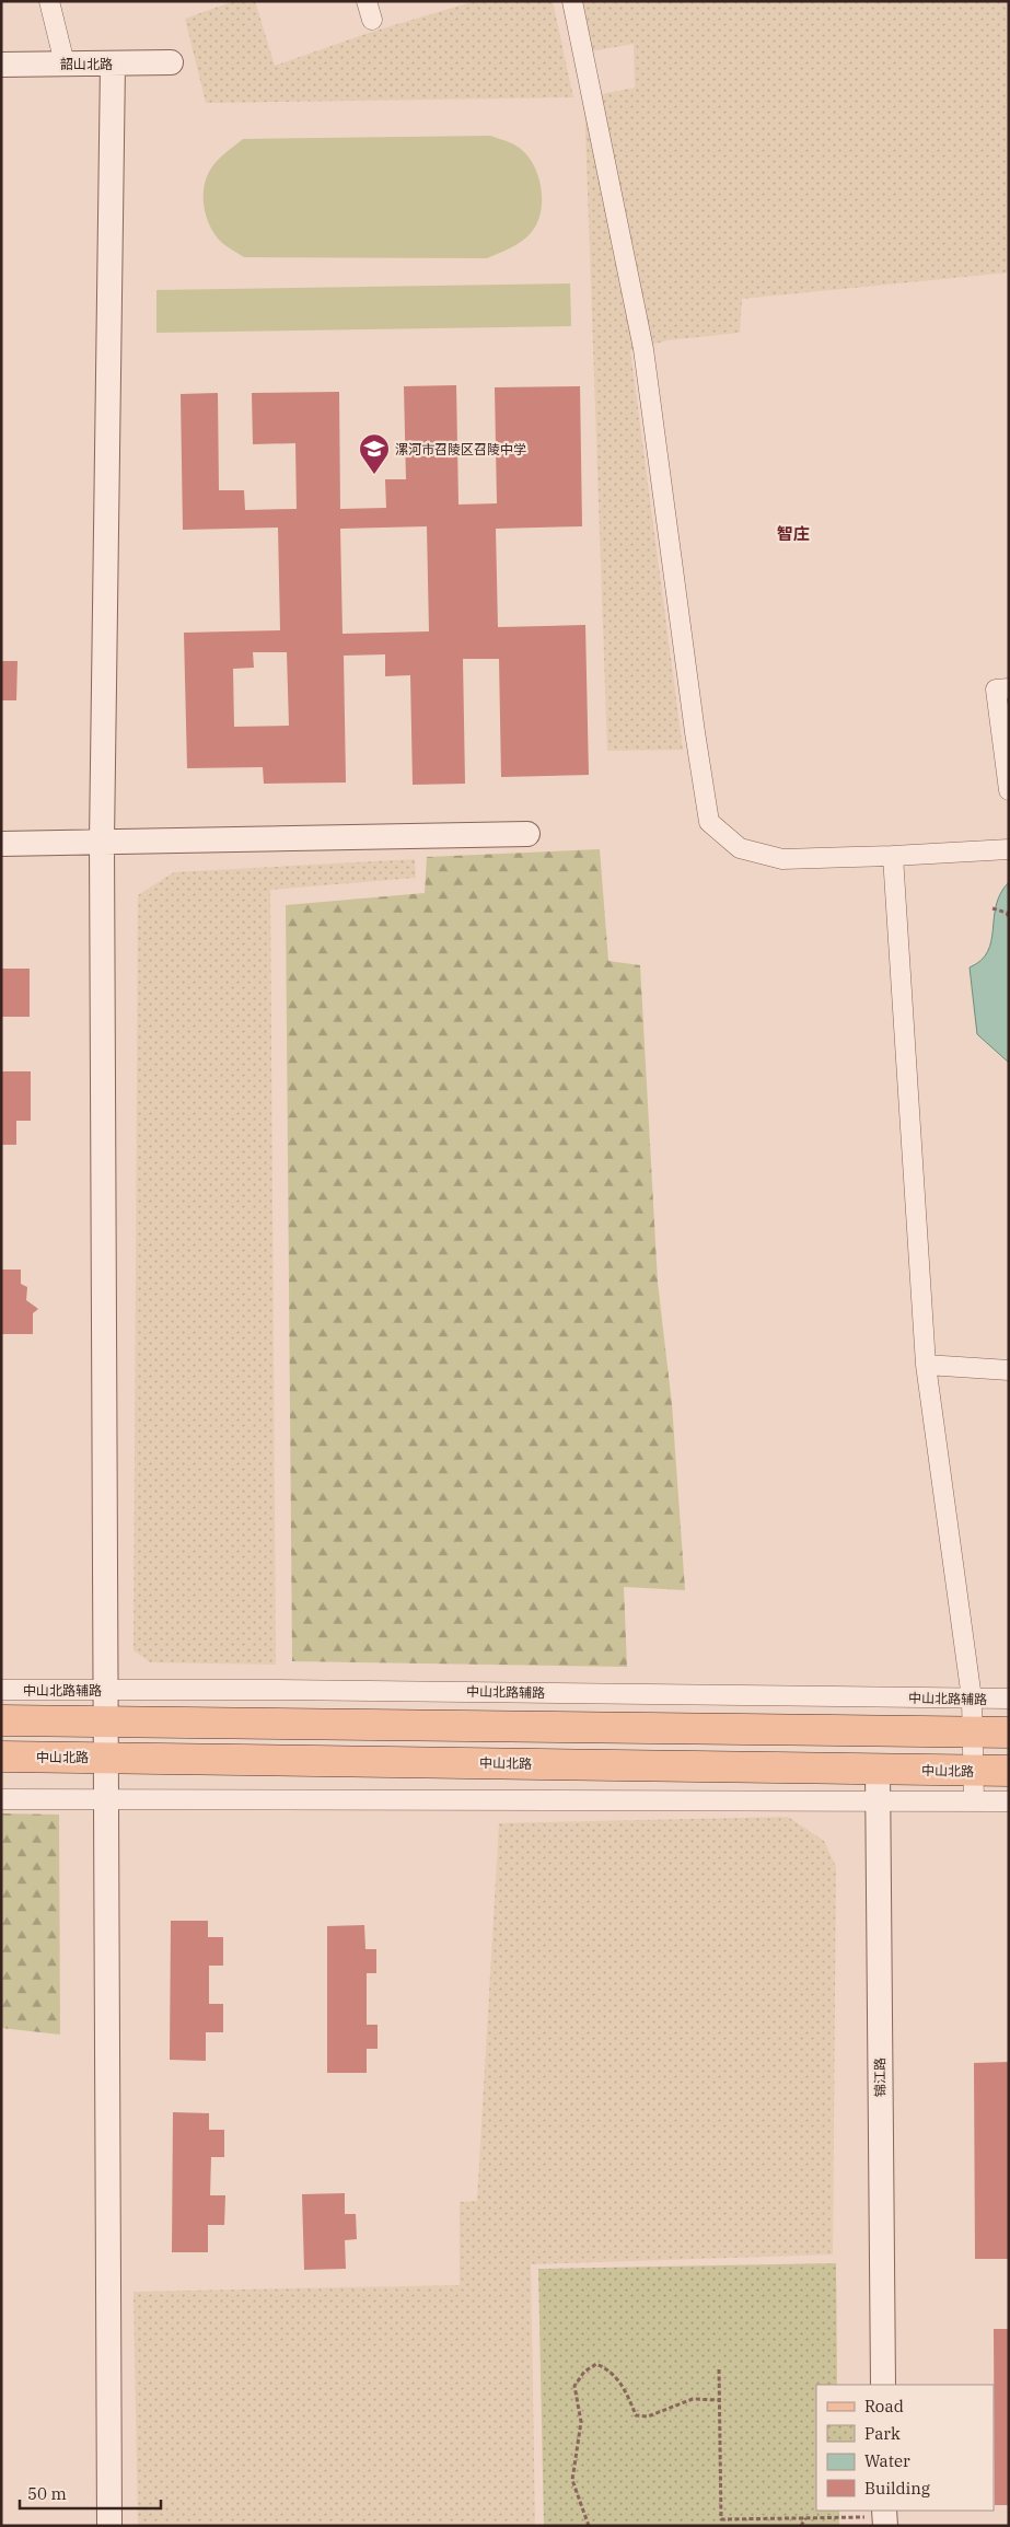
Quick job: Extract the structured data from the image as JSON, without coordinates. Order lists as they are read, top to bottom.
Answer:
{
  "streets": {
    "main road": ["中山北路"],
    "street": ["韶山北路", "中山北路辅路", "锦江路"]
  },
  "crossings": [
    ["中山北路", "锦江路"]
  ],
  "districts": ["智庄"],
  "places": {
    "school or university": ["漯河市召陵区召陵中学"]
  },
  "legend": [
    "Road",
    "Park",
    "Water",
    "Building"
  ],
  "scale_bar": "50 m"
}
